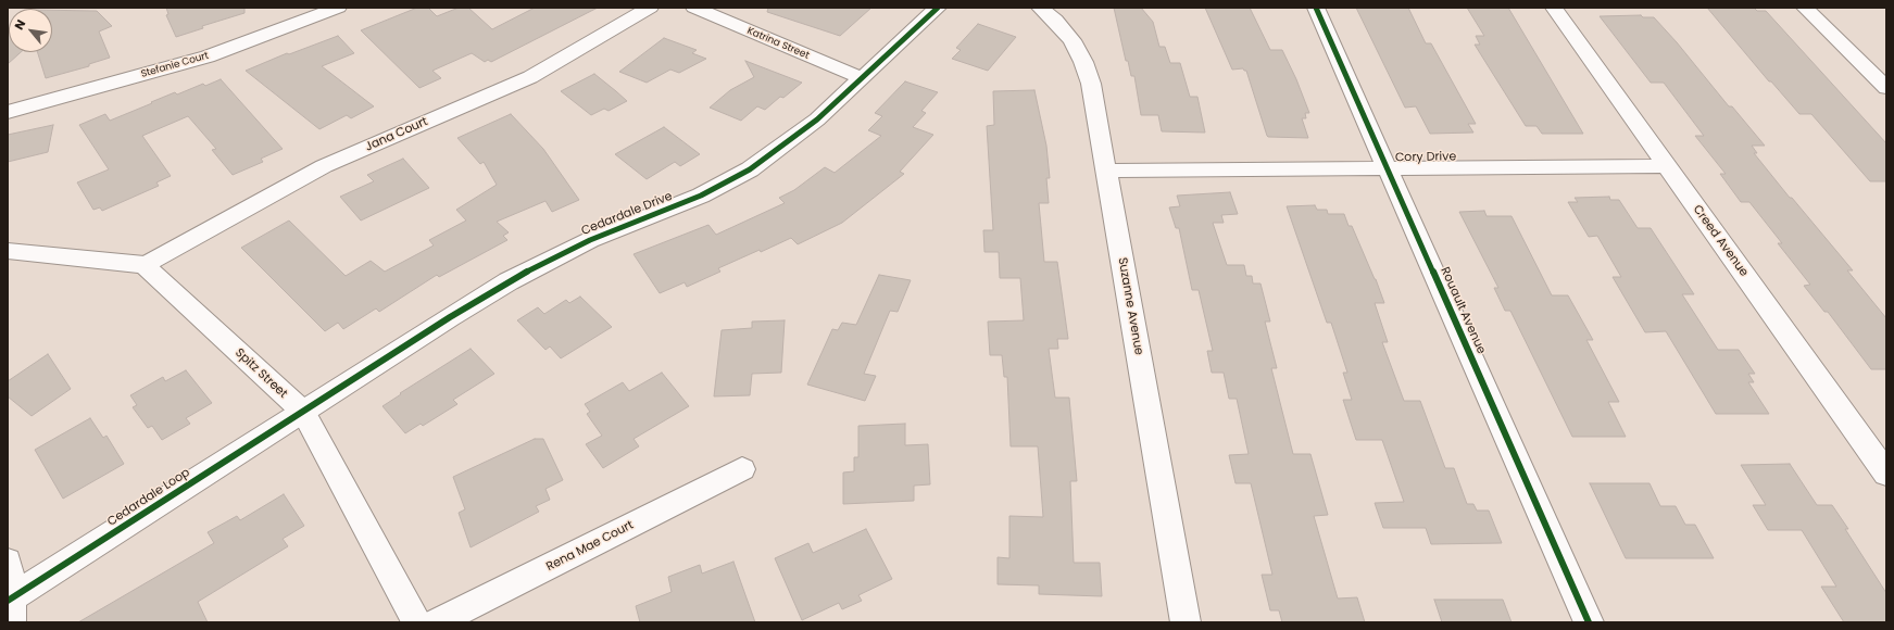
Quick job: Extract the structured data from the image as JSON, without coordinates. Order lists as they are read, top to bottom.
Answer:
{
  "streets": {
    "street": [
      "Katrina Street",
      "Stefanie Court",
      "Jana Court",
      "Cory Drive",
      "Cedardale Drive",
      "Creed Avenue",
      "Suzanne Avenue",
      "Rouault Avenue",
      "Spitz Street",
      "Cedardale Loop",
      "Rena Mae Court"
    ]
  },
  "crossings": [
    ["Katrina Street", "Cedardale Drive"],
    ["Jana Court", "Spitz Street"],
    ["Cory Drive", "Creed Avenue"],
    ["Cory Drive", "Suzanne Avenue"],
    ["Cory Drive", "Rouault Avenue"],
    ["Cedardale Drive", "Spitz Street"],
    ["Cedardale Drive", "Cedardale Loop"],
    ["Spitz Street", "Cedardale Loop"]
  ],
  "north": "top left"
}
